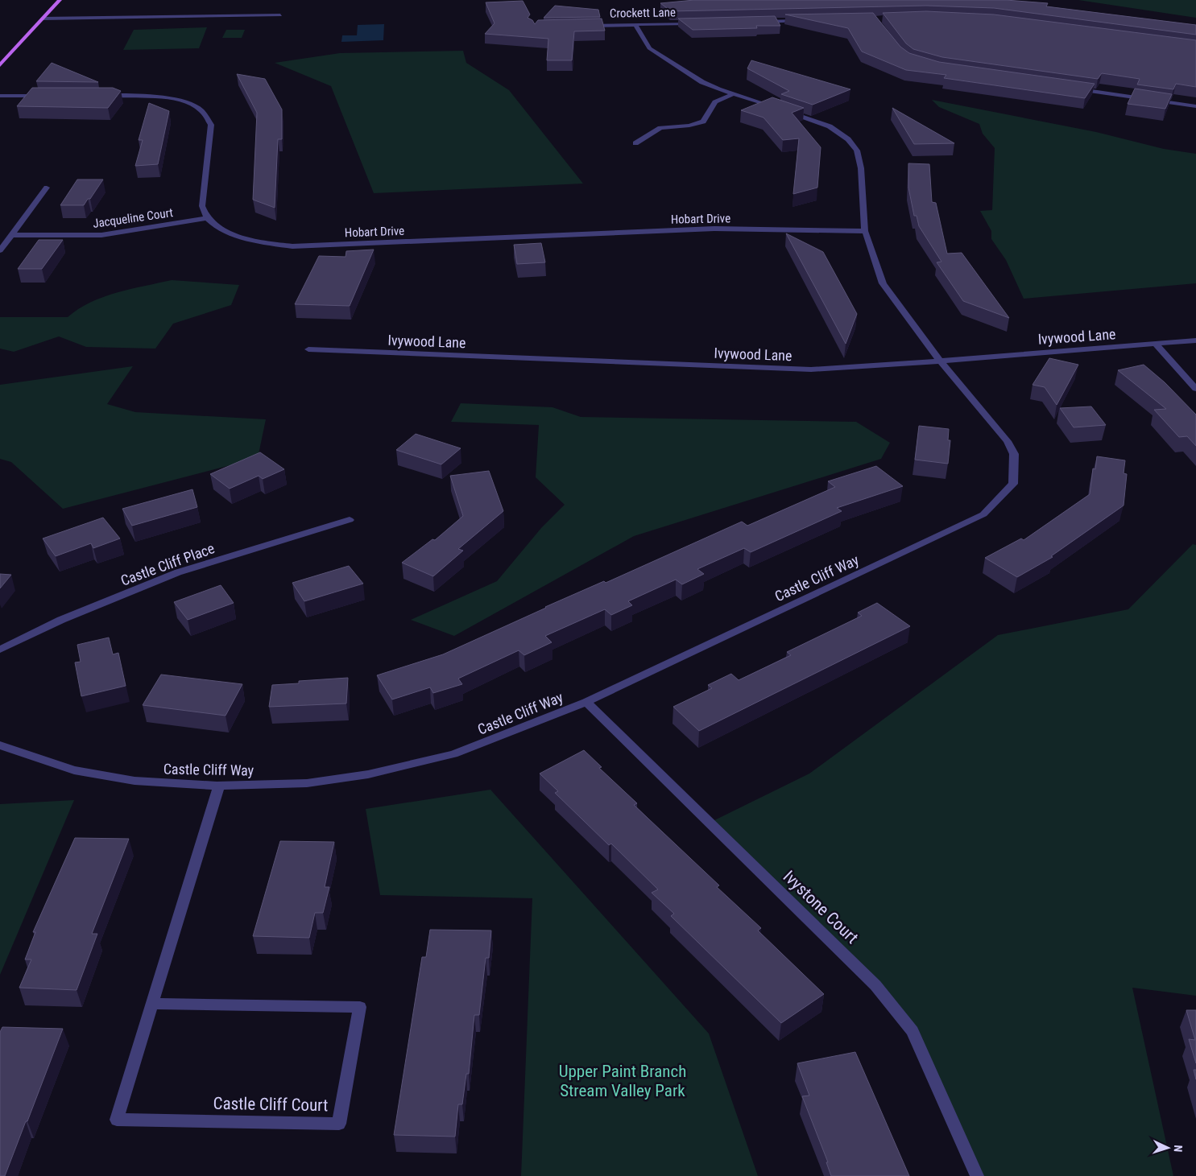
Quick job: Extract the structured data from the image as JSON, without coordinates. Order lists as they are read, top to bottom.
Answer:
{
  "streets": {
    "street": [
      "Crockett Lane",
      "Jacqueline Court",
      "Hobart Drive",
      "Ivywood Lane",
      "Castle Cliff Place",
      "Castle Cliff Way",
      "Ivystone Court",
      "Castle Cliff Court"
    ]
  },
  "crossings": [
    ["Crockett Lane", "Castle Cliff Way"],
    ["Jacqueline Court", "Hobart Drive"],
    ["Hobart Drive", "Castle Cliff Way"],
    ["Ivywood Lane", "Castle Cliff Way"],
    ["Castle Cliff Way", "Ivystone Court"],
    ["Castle Cliff Way", "Castle Cliff Court"]
  ],
  "parks": ["Upper Paint Branch Stream Valley Park"],
  "north": "right"
}
